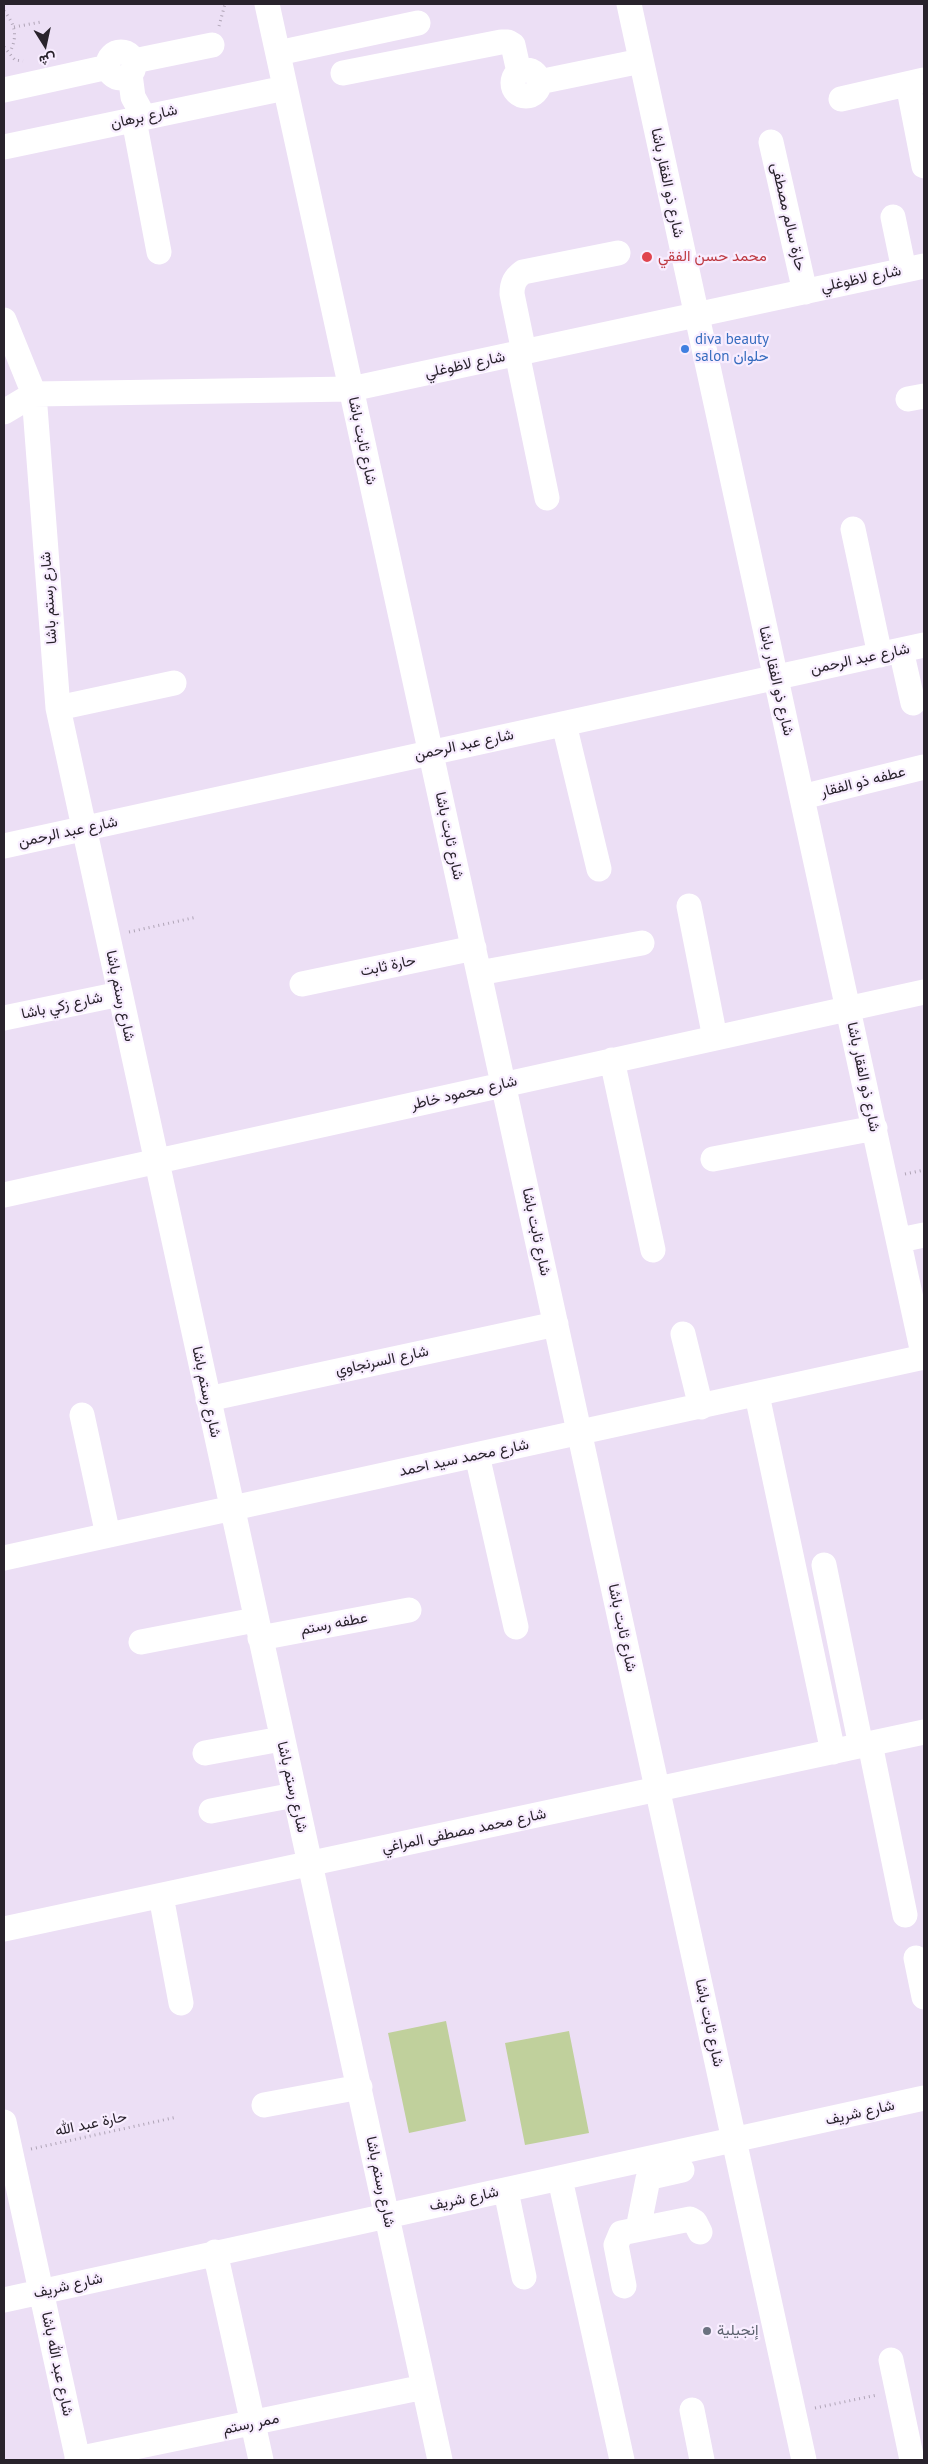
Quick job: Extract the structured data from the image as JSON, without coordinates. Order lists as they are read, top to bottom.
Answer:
{
  "streets": {
    "street": [
      "شارع برهان",
      "شارع ذو الفقار باشا",
      "حارة سالم مصطفى",
      "شارع لاظوغلي",
      "شارع ثابت باشا",
      "شارع رستم باشا",
      "شارع عبد الرحمن",
      "عطفه ذو الفقار",
      "حارة ثابت",
      "شارع زكي باشا",
      "شارع محمود خاطر",
      "شارع السرنجاوي",
      "شارع محمد سيد احمد",
      "عطفه رستم",
      "شارع محمد مصطفى المراغي",
      "شارع شريف",
      "شارع عبد الله باشا",
      "ممر رستم"
    ],
    "path": ["حارة عبد الله"]
  },
  "crossings": [
    ["شارع برهان", "شارع ثابت باشا"],
    ["شارع ذو الفقار باشا", "شارع لاظوغلي"],
    ["شارع ذو الفقار باشا", "شارع عبد الرحمن"],
    ["شارع ذو الفقار باشا", "عطفه ذو الفقار"],
    ["شارع ذو الفقار باشا", "شارع محمود خاطر"],
    ["شارع ذو الفقار باشا", "شارع محمد سيد احمد"],
    ["حارة سالم مصطفى", "شارع لاظوغلي"],
    ["شارع لاظوغلي", "شارع ثابت باشا"],
    ["شارع لاظوغلي", "شارع رستم باشا"],
    ["شارع ثابت باشا", "شارع عبد الرحمن"],
    ["شارع ثابت باشا", "حارة ثابت"],
    ["شارع ثابت باشا", "شارع محمود خاطر"],
    ["شارع ثابت باشا", "شارع السرنجاوي"],
    ["شارع ثابت باشا", "شارع محمد سيد احمد"],
    ["شارع ثابت باشا", "شارع محمد مصطفى المراغي"],
    ["شارع ثابت باشا", "شارع شريف"],
    ["شارع رستم باشا", "شارع عبد الرحمن"],
    ["شارع رستم باشا", "شارع زكي باشا"],
    ["شارع رستم باشا", "شارع محمود خاطر"],
    ["شارع رستم باشا", "شارع السرنجاوي"],
    ["شارع رستم باشا", "شارع محمد سيد احمد"],
    ["شارع رستم باشا", "عطفه رستم"],
    ["شارع رستم باشا", "شارع محمد مصطفى المراغي"],
    ["شارع رستم باشا", "شارع شريف"],
    ["شارع رستم باشا", "ممر رستم"],
    ["شارع شريف", "شارع عبد الله باشا"],
    ["حارة عبد الله", "شارع عبد الله باشا"],
    ["شارع عبد الله باشا", "ممر رستم"]
  ],
  "places": ["محمد حسن الفقي", "diva beauty salon حلوان", "إنجيلية"],
  "north": "bottom"
}
